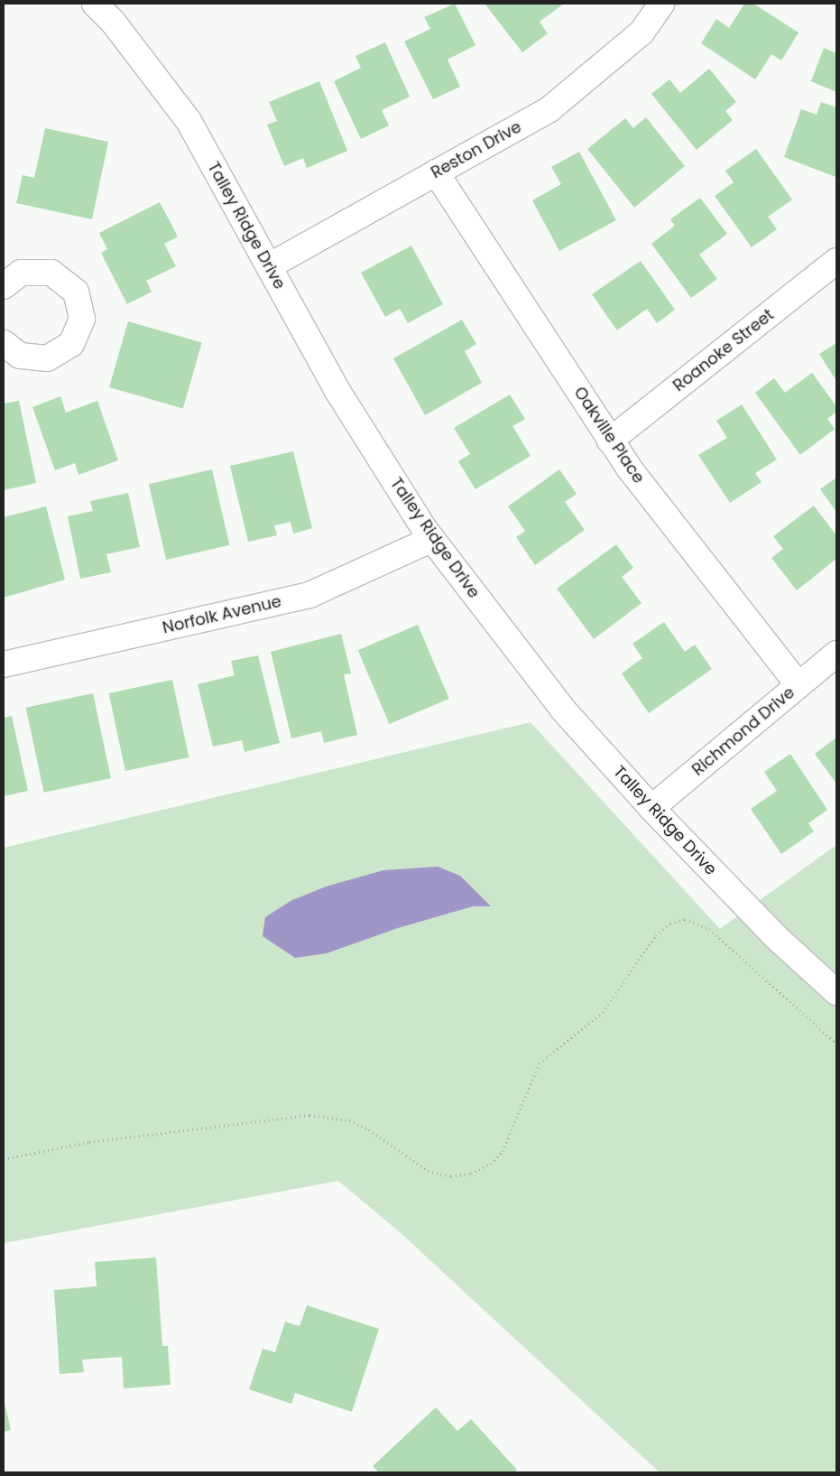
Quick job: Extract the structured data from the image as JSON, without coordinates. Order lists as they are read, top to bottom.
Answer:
{
  "streets": {
    "street": [
      "Reston Drive",
      "Talley Ridge Drive",
      "Roanoke Street",
      "Oakville Place",
      "Norfolk Avenue",
      "Richmond Drive"
    ]
  },
  "crossings": [
    ["Reston Drive", "Talley Ridge Drive"],
    ["Reston Drive", "Oakville Place"],
    ["Talley Ridge Drive", "Norfolk Avenue"],
    ["Talley Ridge Drive", "Richmond Drive"],
    ["Roanoke Street", "Oakville Place"],
    ["Oakville Place", "Richmond Drive"]
  ]
}
